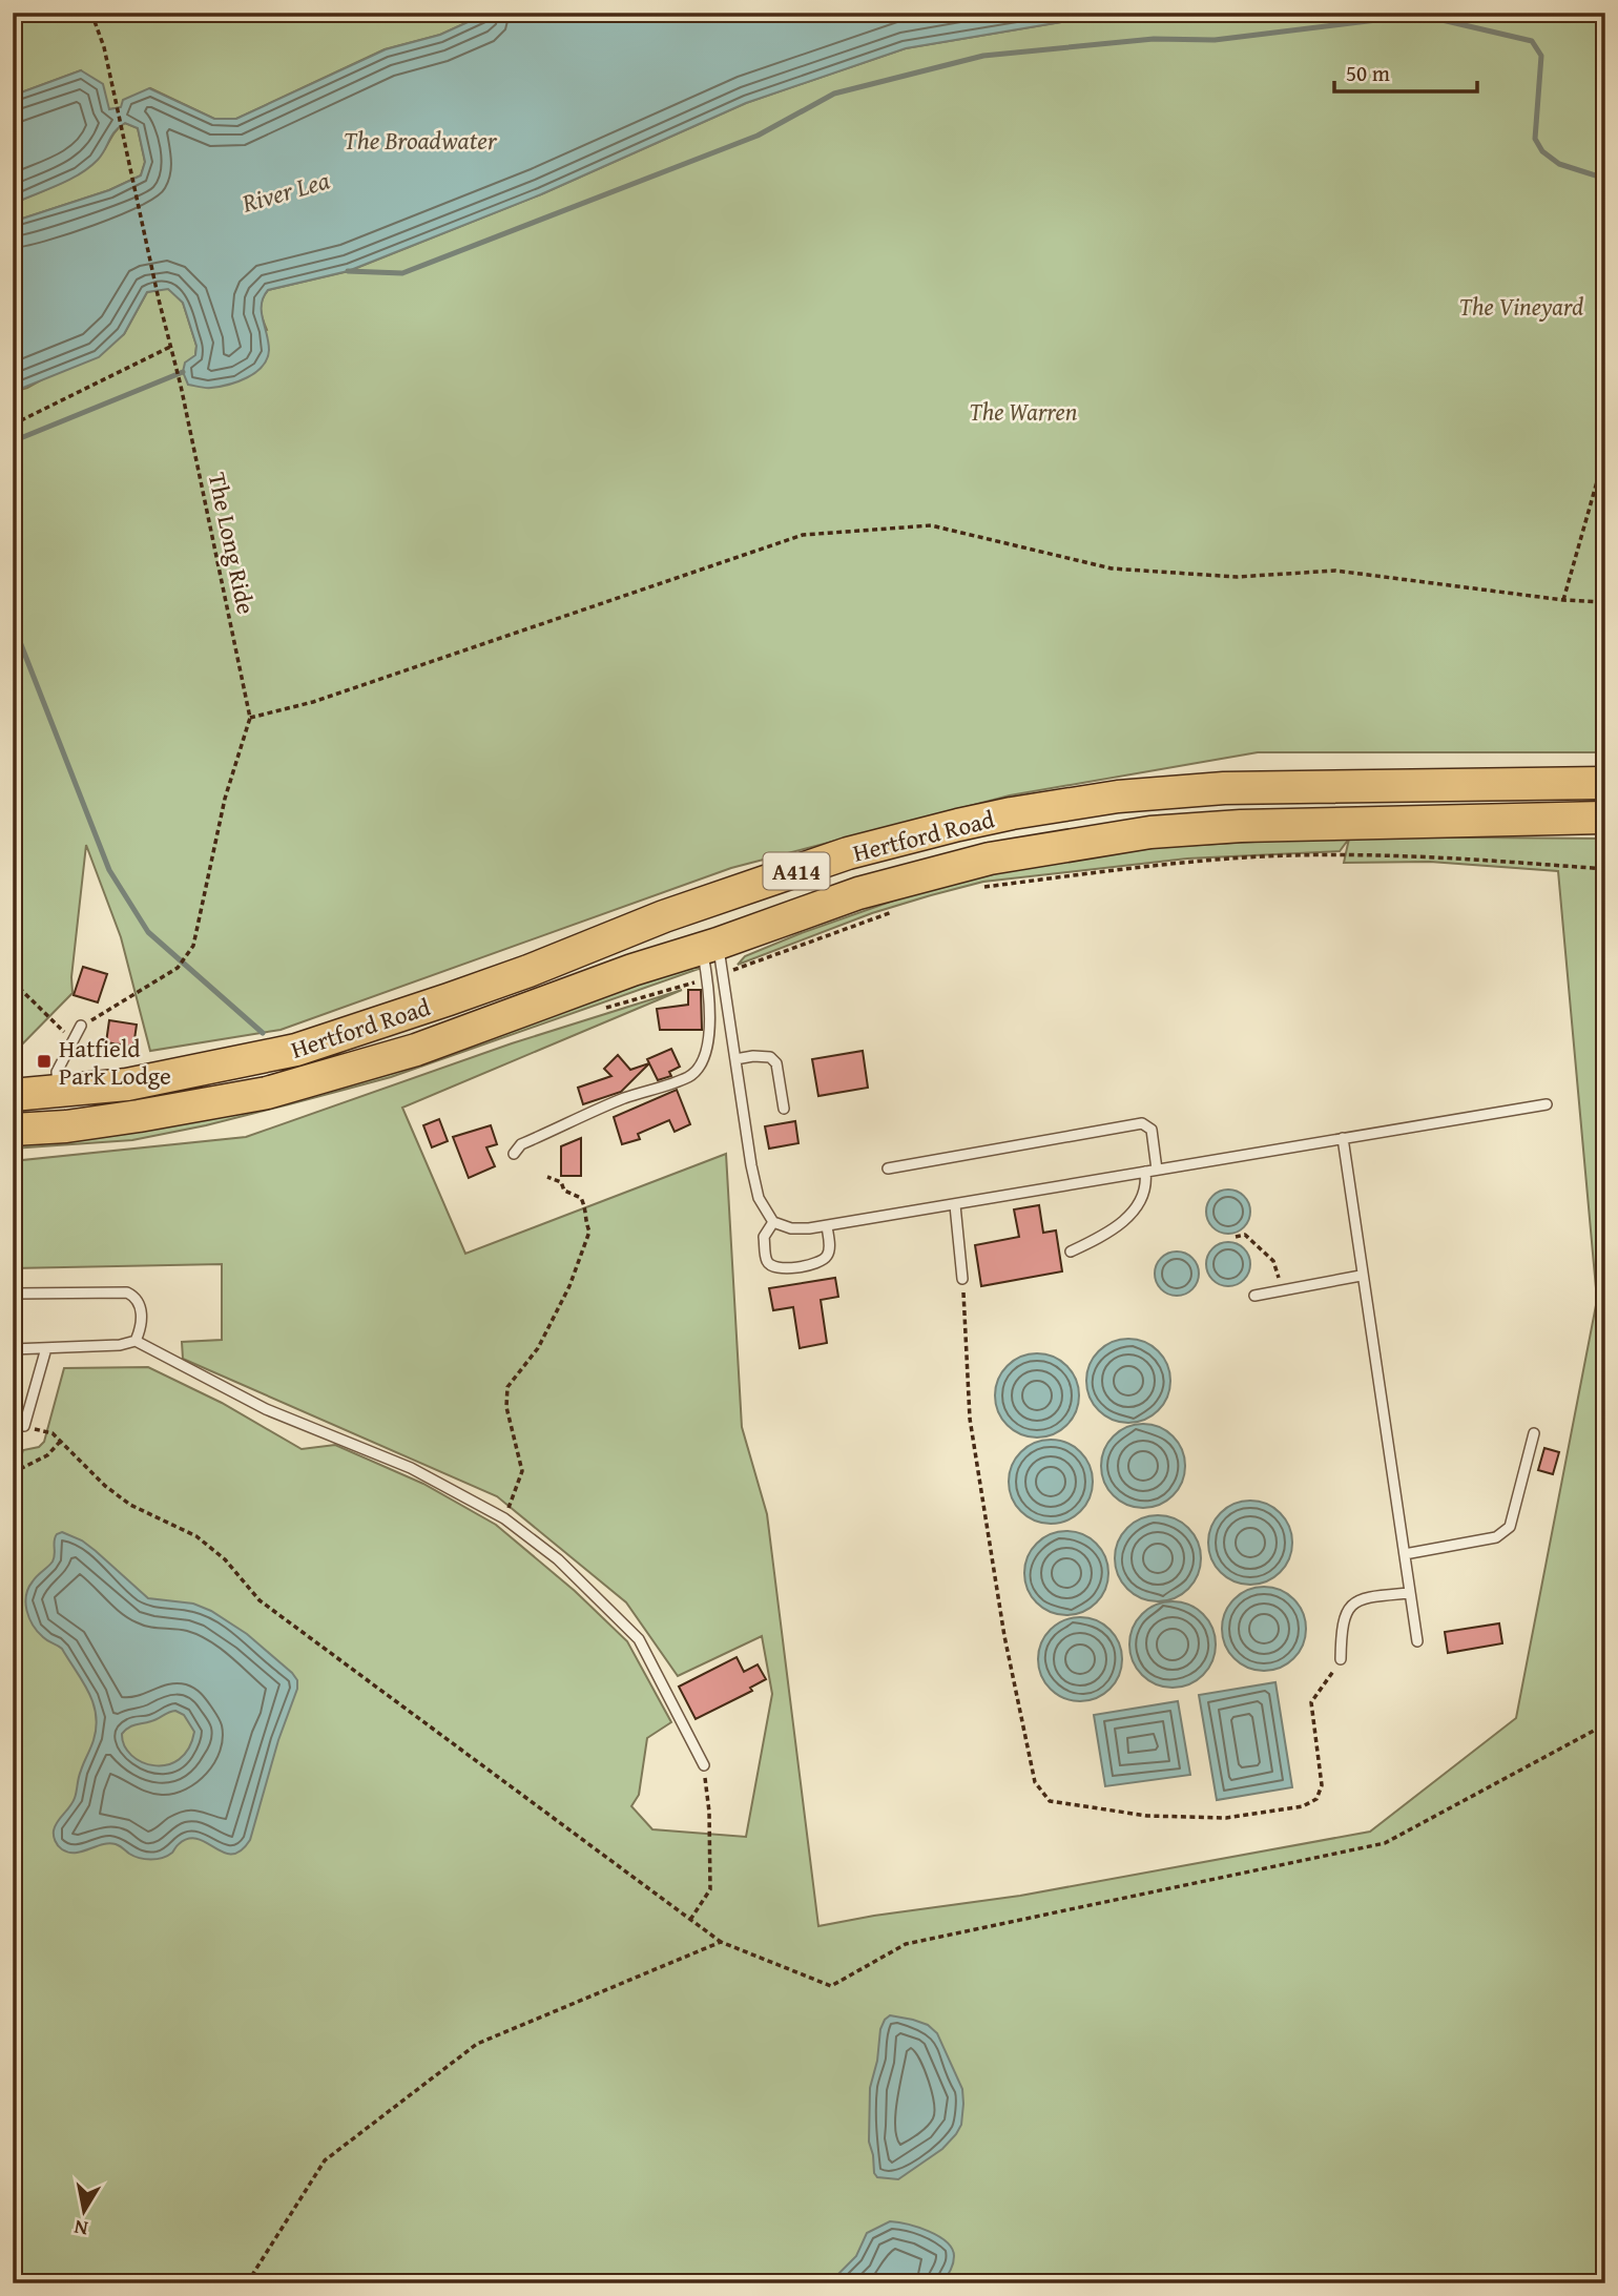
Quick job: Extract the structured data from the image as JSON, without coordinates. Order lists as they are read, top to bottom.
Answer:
{
  "streets": {
    "highway": ["Hertford Road", "A414"],
    "path": ["The Long Ride"]
  },
  "water": ["The Broadwater", "River Lea"],
  "parks": ["The Vineyard", "The Warren"],
  "places": {
    "transit": ["Hatfield Park Lodge"]
  },
  "scale_bar": "50 m",
  "north": "bottom"
}
